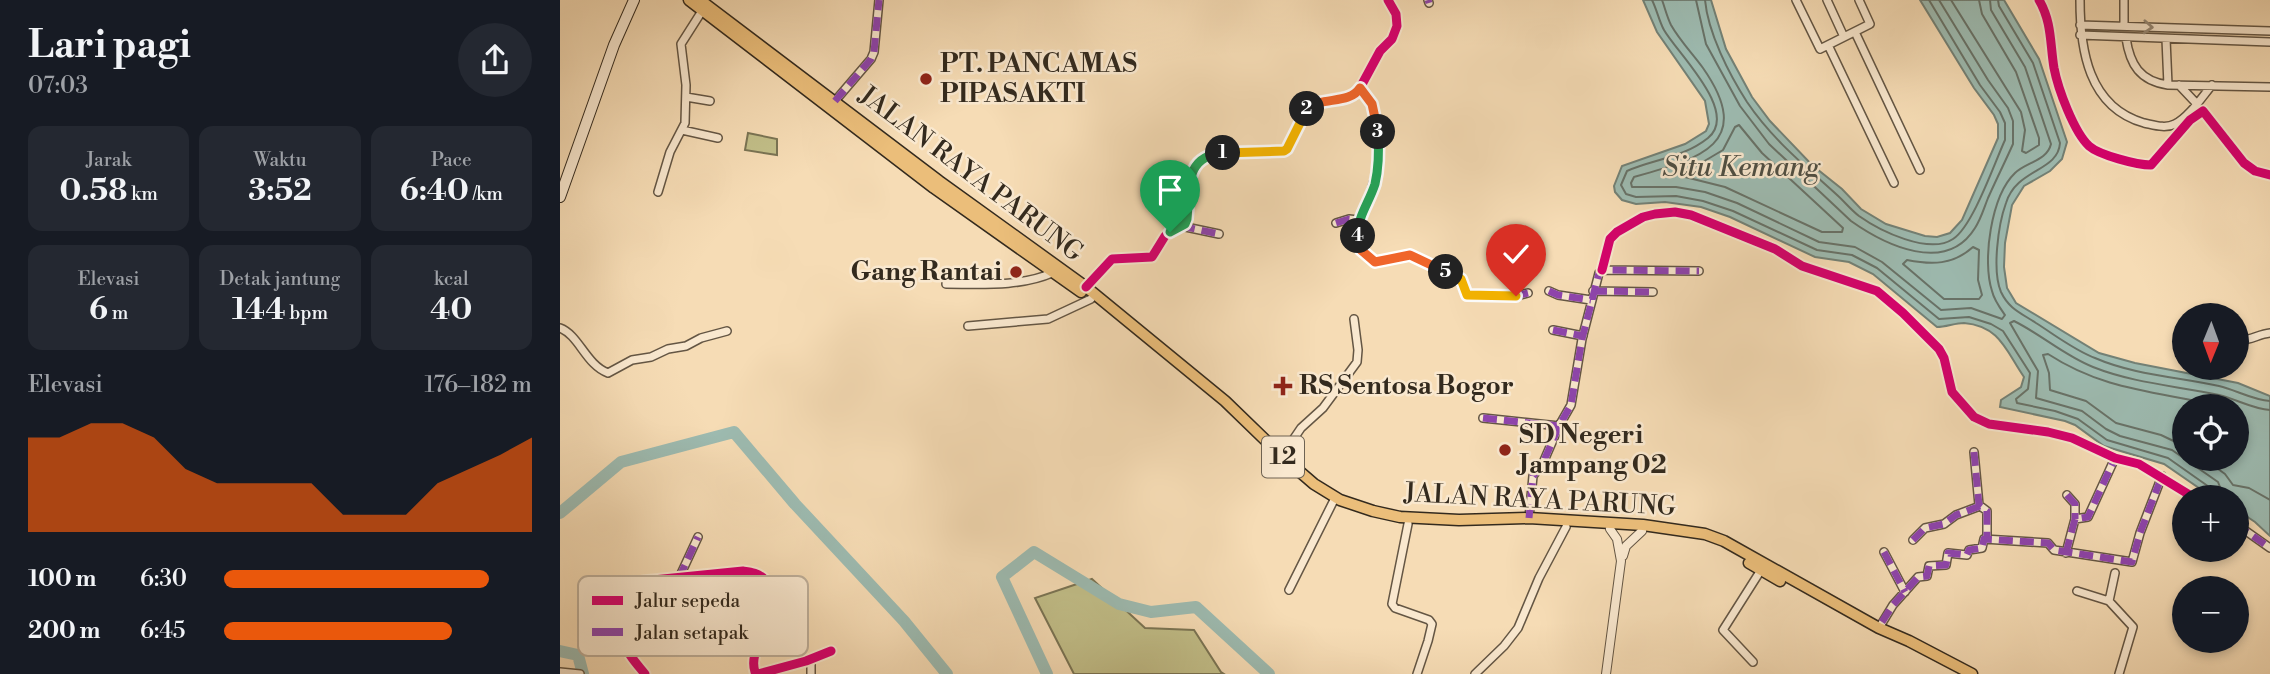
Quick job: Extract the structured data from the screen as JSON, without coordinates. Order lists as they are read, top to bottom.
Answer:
{
  "streets": {
    "highway": ["JALAN RAYA PARUNG", "12"]
  },
  "water": ["Situ Kemang"],
  "places": {
    "other": ["PT. PANCAMAS PIPASAKTI", "Gang Rantai", "SD Negeri Jampang 02"],
    "health": ["RS Sentosa Bogor"]
  },
  "legend": ["Jalur sepeda", "Jalan setapak"],
  "north": "bottom",
  "page": {
    "heading": ["Lari pagi", "07:03"],
    "pins": [
      "2",
      "3",
      "1",
      "4",
      "5"
    ],
    "stats": [
      ["Jarak", "0.58 km"],
      ["Waktu", "3:52"],
      ["Pace", "6:40 /km"],
      ["Elevasi", "6 m"],
      ["Detak jantung", "144 bpm"],
      ["kcal", "40"]
    ],
    "map_buttons": ["+", "−"],
    "chart": ["Elevasi", "176–182 m"],
    "list": [
      {
        "name": "100 m",
        "note": "6:30"
      },
      {
        "name": "200 m",
        "note": "6:45"
      }
    ]
  }
}
